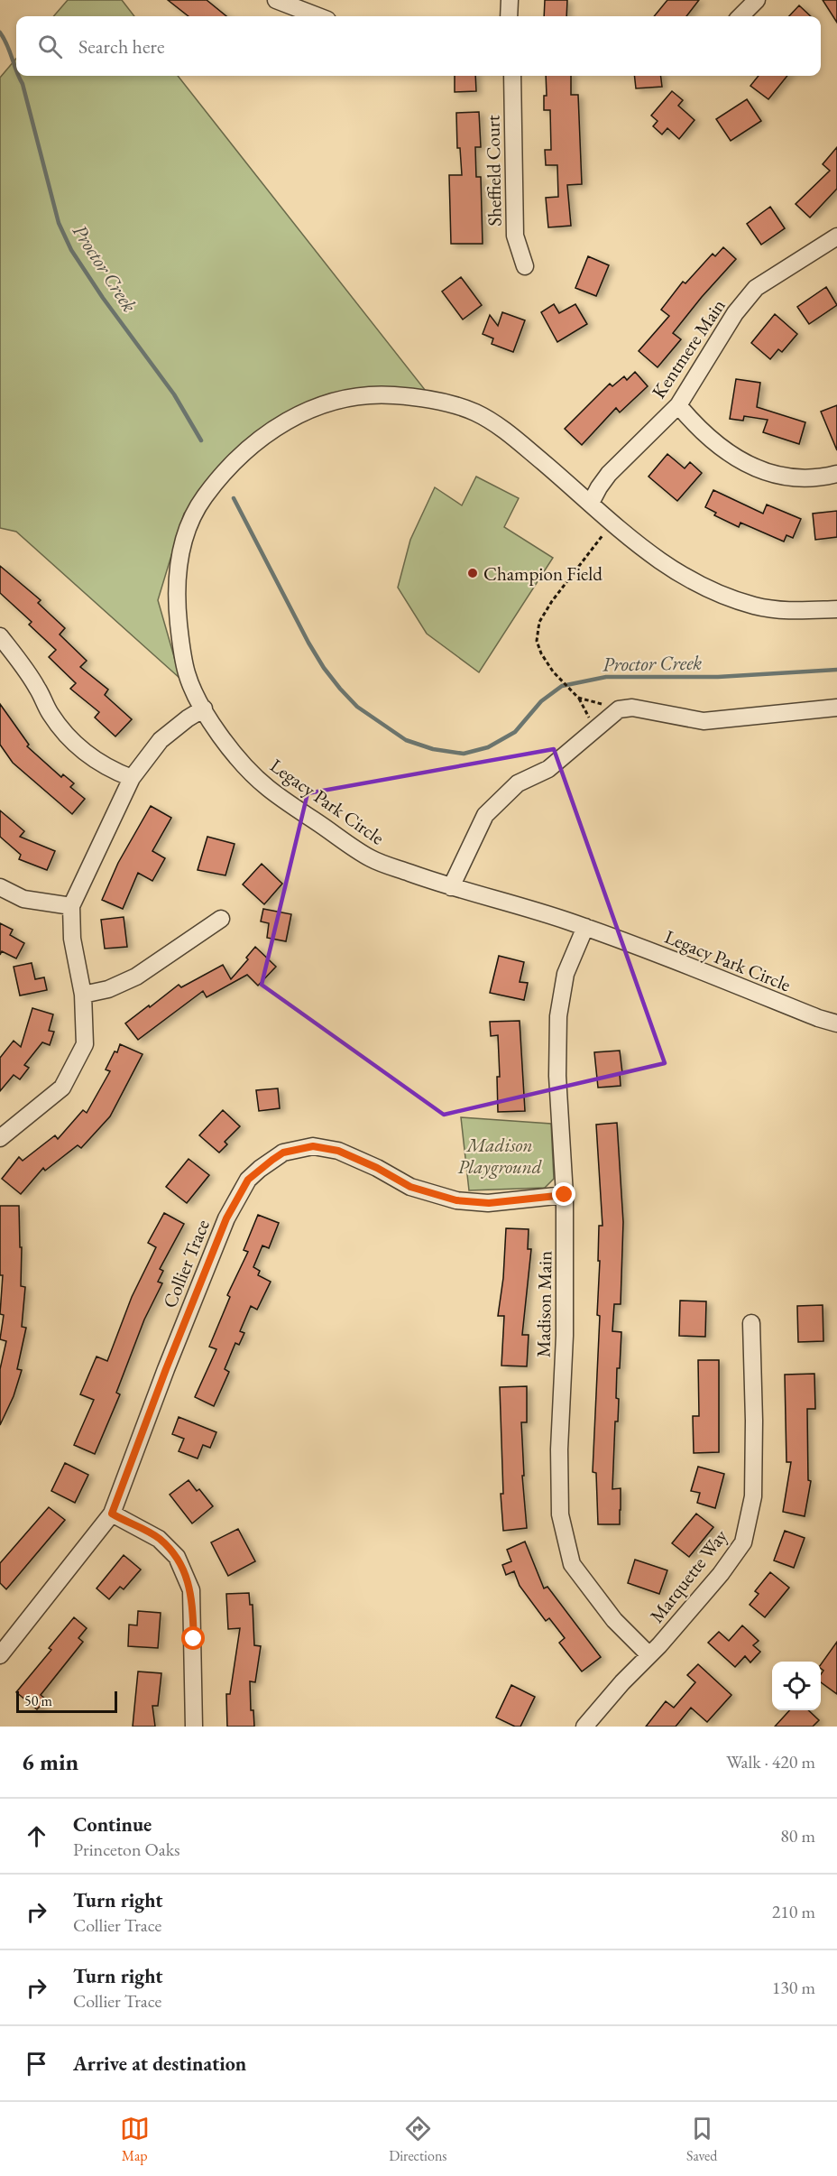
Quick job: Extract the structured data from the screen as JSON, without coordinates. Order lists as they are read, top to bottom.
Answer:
{
  "streets": {
    "street": [
      "Sheffield Court",
      "Kentmere Main",
      "Legacy Park Circle",
      "Collier Trace",
      "Madison Main",
      "Marquette Way"
    ]
  },
  "crossings": [
    ["Kentmere Main", "Legacy Park Circle"],
    ["Legacy Park Circle", "Madison Main"],
    ["Collier Trace", "Madison Main"],
    ["Madison Main", "Marquette Way"]
  ],
  "water": ["Proctor Creek"],
  "parks": ["Madison Playground"],
  "places": ["Champion Field"],
  "scale_bar": "50 m",
  "page": {
    "search": "Search here",
    "scale": "50 m",
    "heading": ["6 min", "Walk · 420 m"],
    "list": [
      ["Continue", "Princeton Oaks", "80 m"],
      ["Turn right", "Collier Trace", "210 m"],
      ["Turn right", "Collier Trace", "130 m"],
      "Arrive at destination"
    ],
    "nav": ["Map", "Directions", "Saved"]
  }
}
